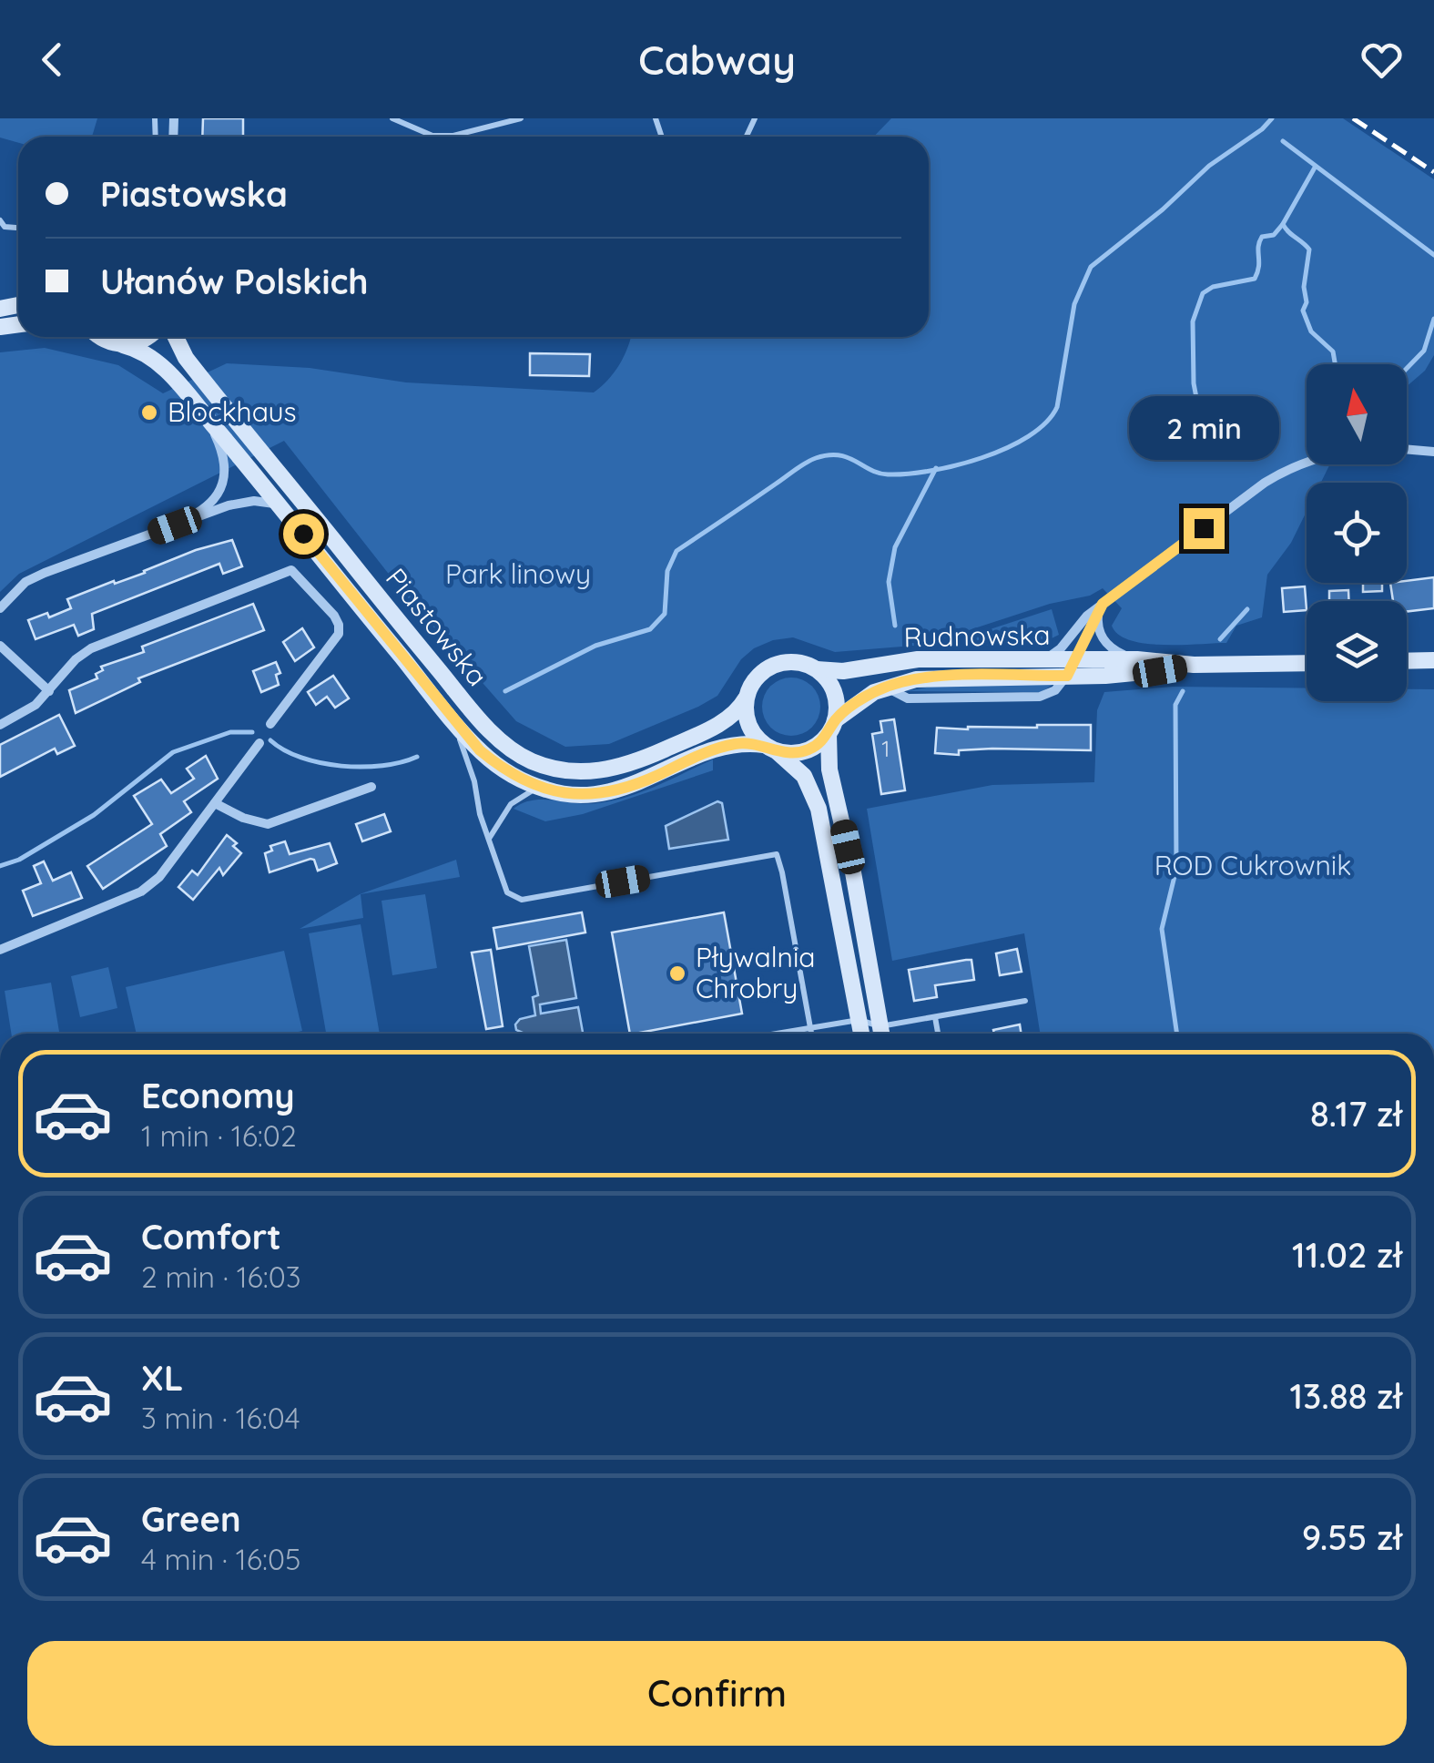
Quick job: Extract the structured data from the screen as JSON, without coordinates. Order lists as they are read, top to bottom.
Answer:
{
  "streets": {
    "main road": ["Piastowska", "Rudnowska"]
  },
  "crossings": [
    ["Piastowska", "Rudnowska"]
  ],
  "parks": ["Park linowy", "ROD Cukrownik"],
  "places": ["Blockhaus", "Pływalnia Chrobry"],
  "house_numbers": ["1"],
  "north": "top",
  "page": {
    "header": "Cabway",
    "banner": ["Piastowska", "Ułanów Polskich"],
    "bubble": "2 min",
    "list": [
      {
        "name": "Economy",
        "note": "1 min · 16:02",
        "value": "8.17 zł"
      },
      {
        "name": "Comfort",
        "note": "2 min · 16:03",
        "value": "11.02 zł"
      },
      {
        "name": "XL",
        "note": "3 min · 16:04",
        "value": "13.88 zł"
      },
      {
        "name": "Green",
        "note": "4 min · 16:05",
        "value": "9.55 zł"
      }
    ],
    "buttons": "Confirm"
  }
}
